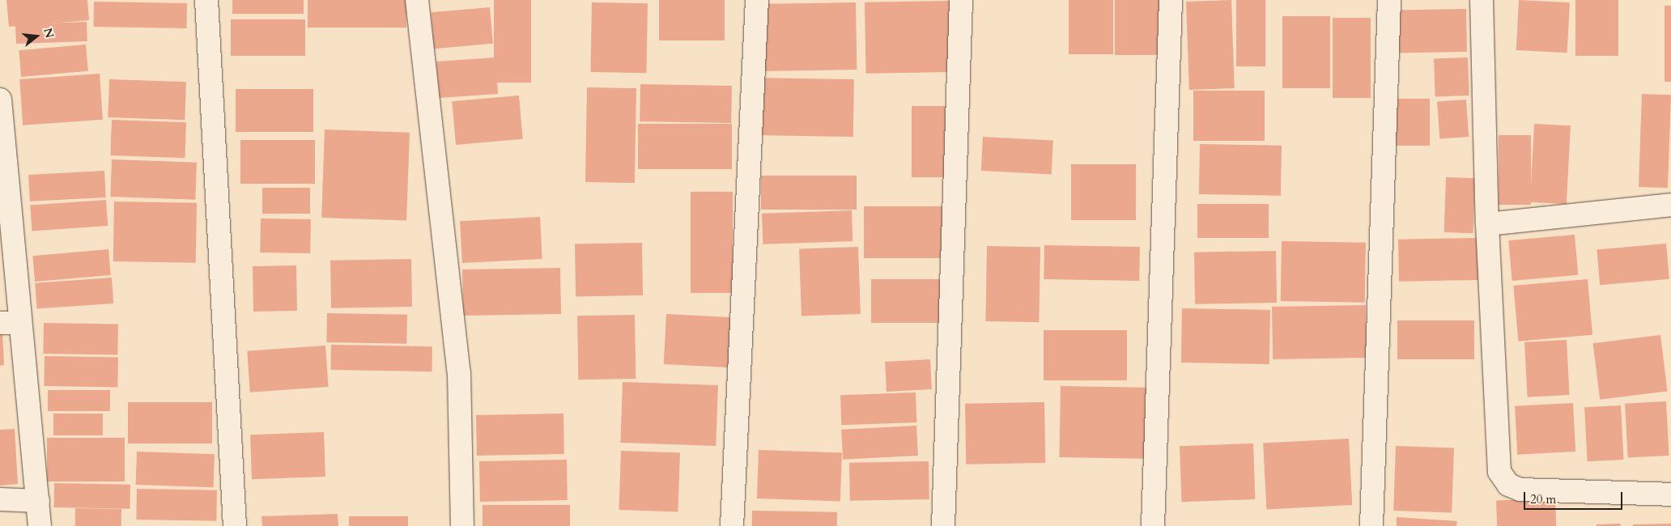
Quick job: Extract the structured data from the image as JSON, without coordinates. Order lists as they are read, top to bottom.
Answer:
{
  "scale_bar": "20 m",
  "north": "right"
}
